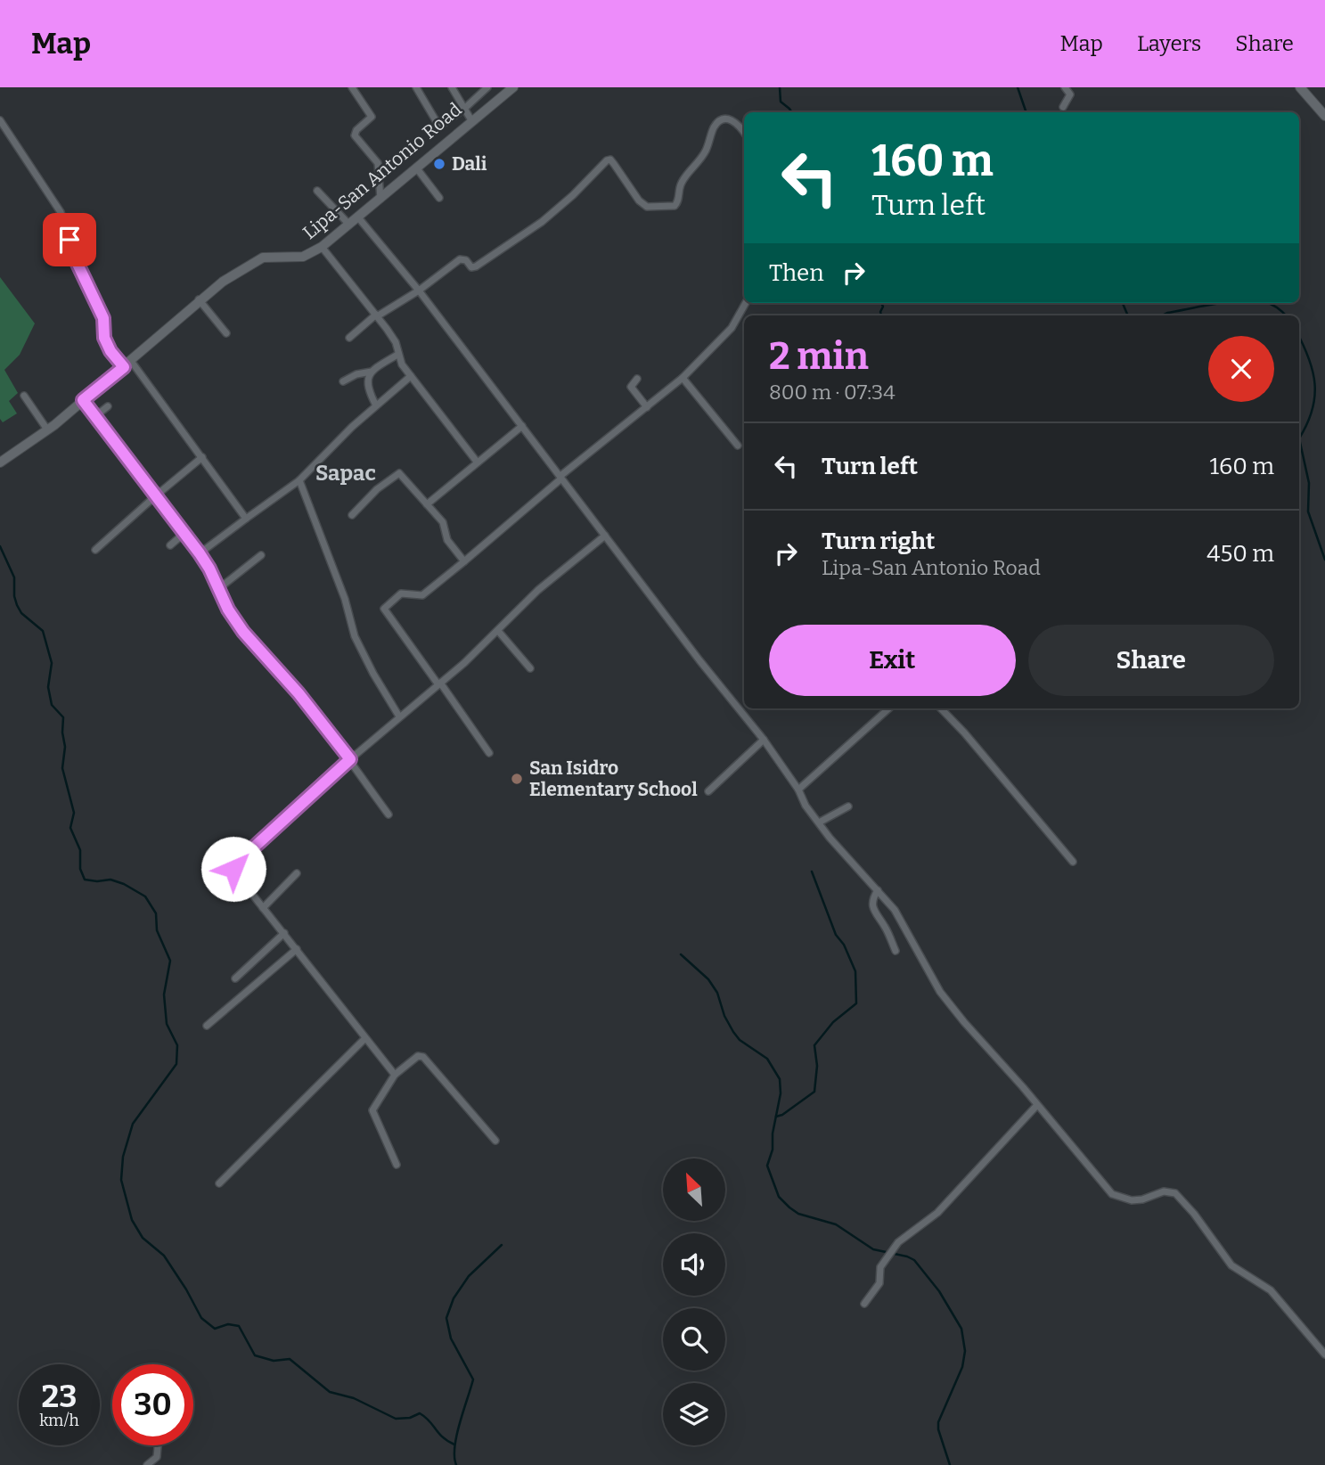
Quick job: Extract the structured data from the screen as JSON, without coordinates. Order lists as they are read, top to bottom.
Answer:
{
  "streets": {
    "main road": ["Lipa-San Antonio Road"]
  },
  "districts": ["Sapac"],
  "places": ["Dali", "San Isidro Elementary School"],
  "north": "top left",
  "page": {
    "header": "Map",
    "nav": ["Map", "Layers", "Share"],
    "turn": ["160 m", "Turn left"],
    "then": "Then",
    "heading": ["2 min", "800 m · 07:34"],
    "list": [
      {
        "name": "Turn left",
        "value": "160 m"
      },
      {
        "name": "Turn right",
        "note": "Lipa-San Antonio Road",
        "value": "450 m"
      }
    ],
    "buttons": ["Exit", "Share"],
    "speed": "23 km/h",
    "limit": "30"
  }
}
